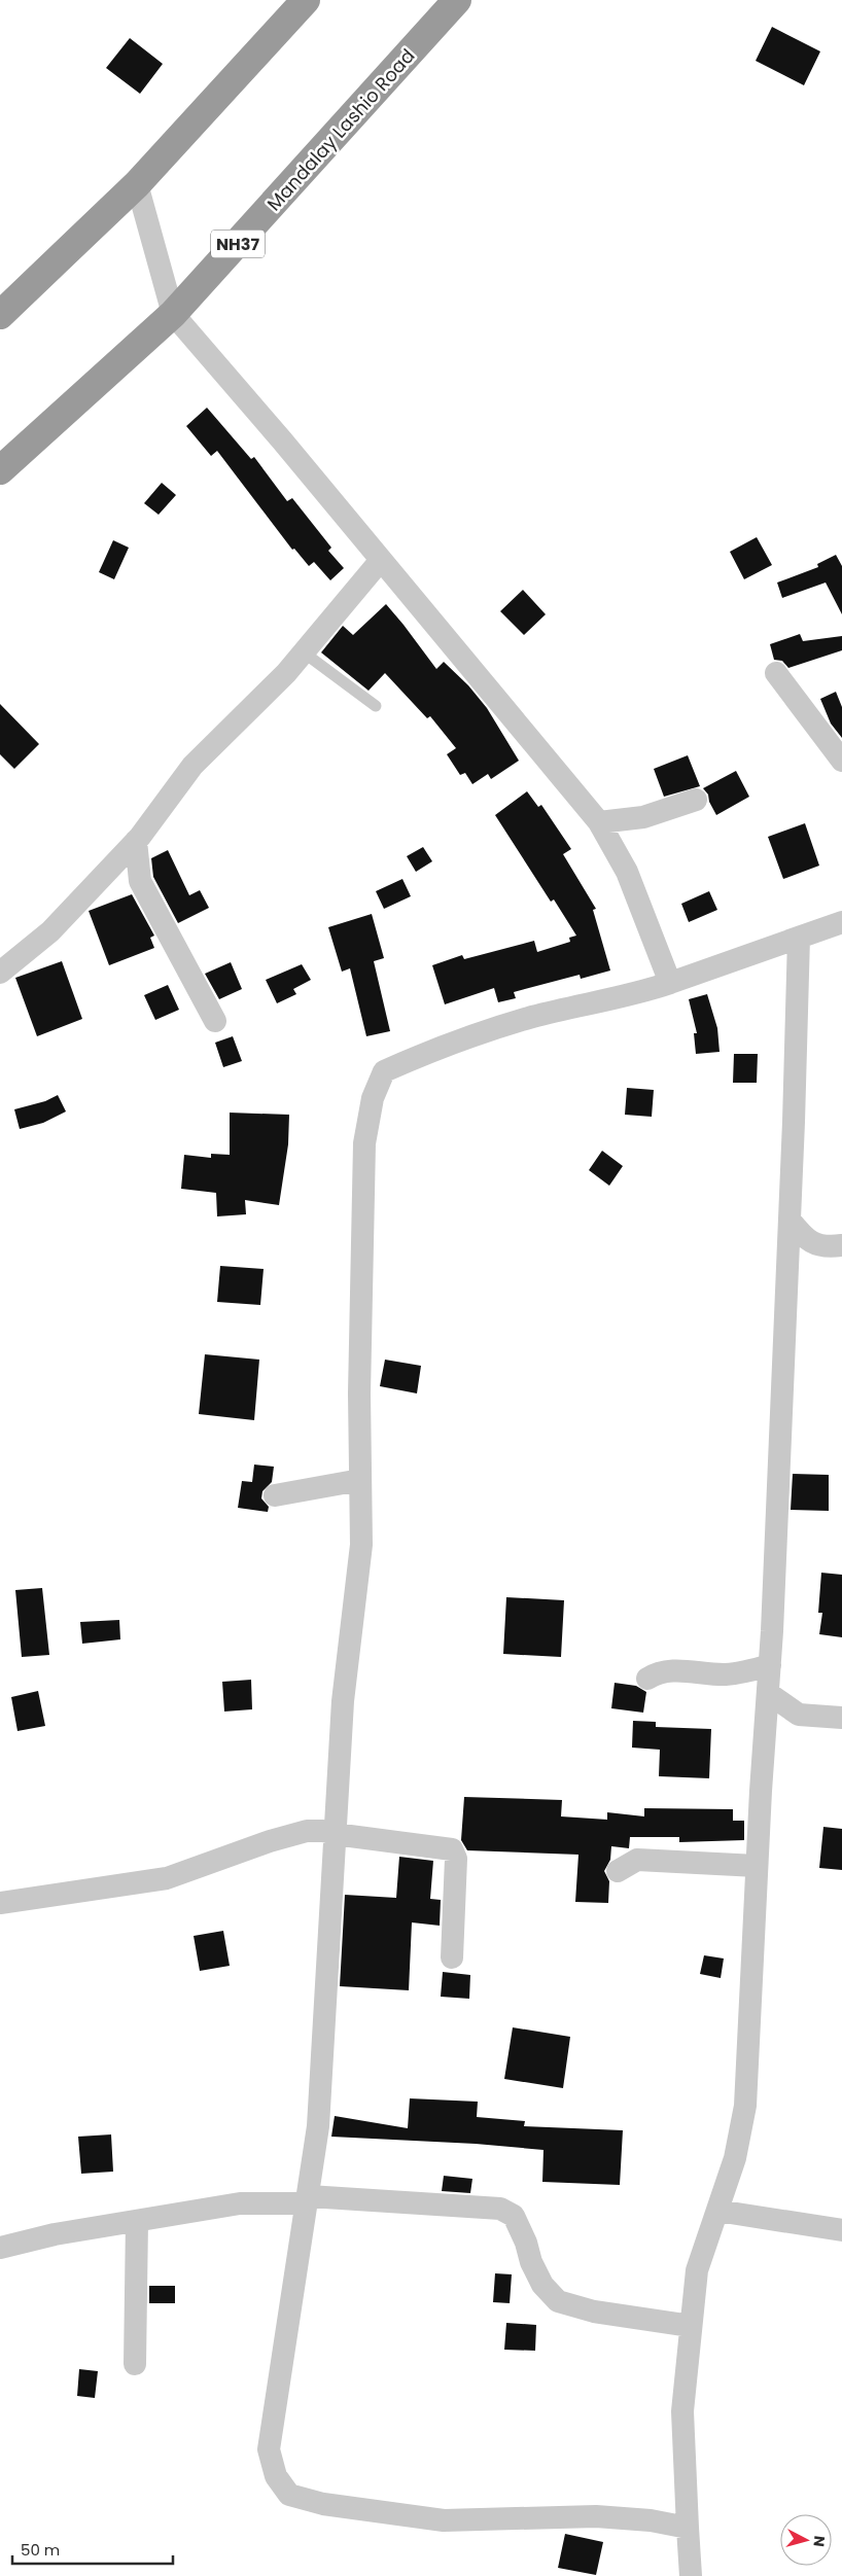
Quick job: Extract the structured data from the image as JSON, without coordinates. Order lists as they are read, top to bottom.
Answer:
{
  "streets": {
    "highway": ["Mandalay Lashio Road", "NH37"]
  },
  "scale_bar": "50 m",
  "north": "right"
}
